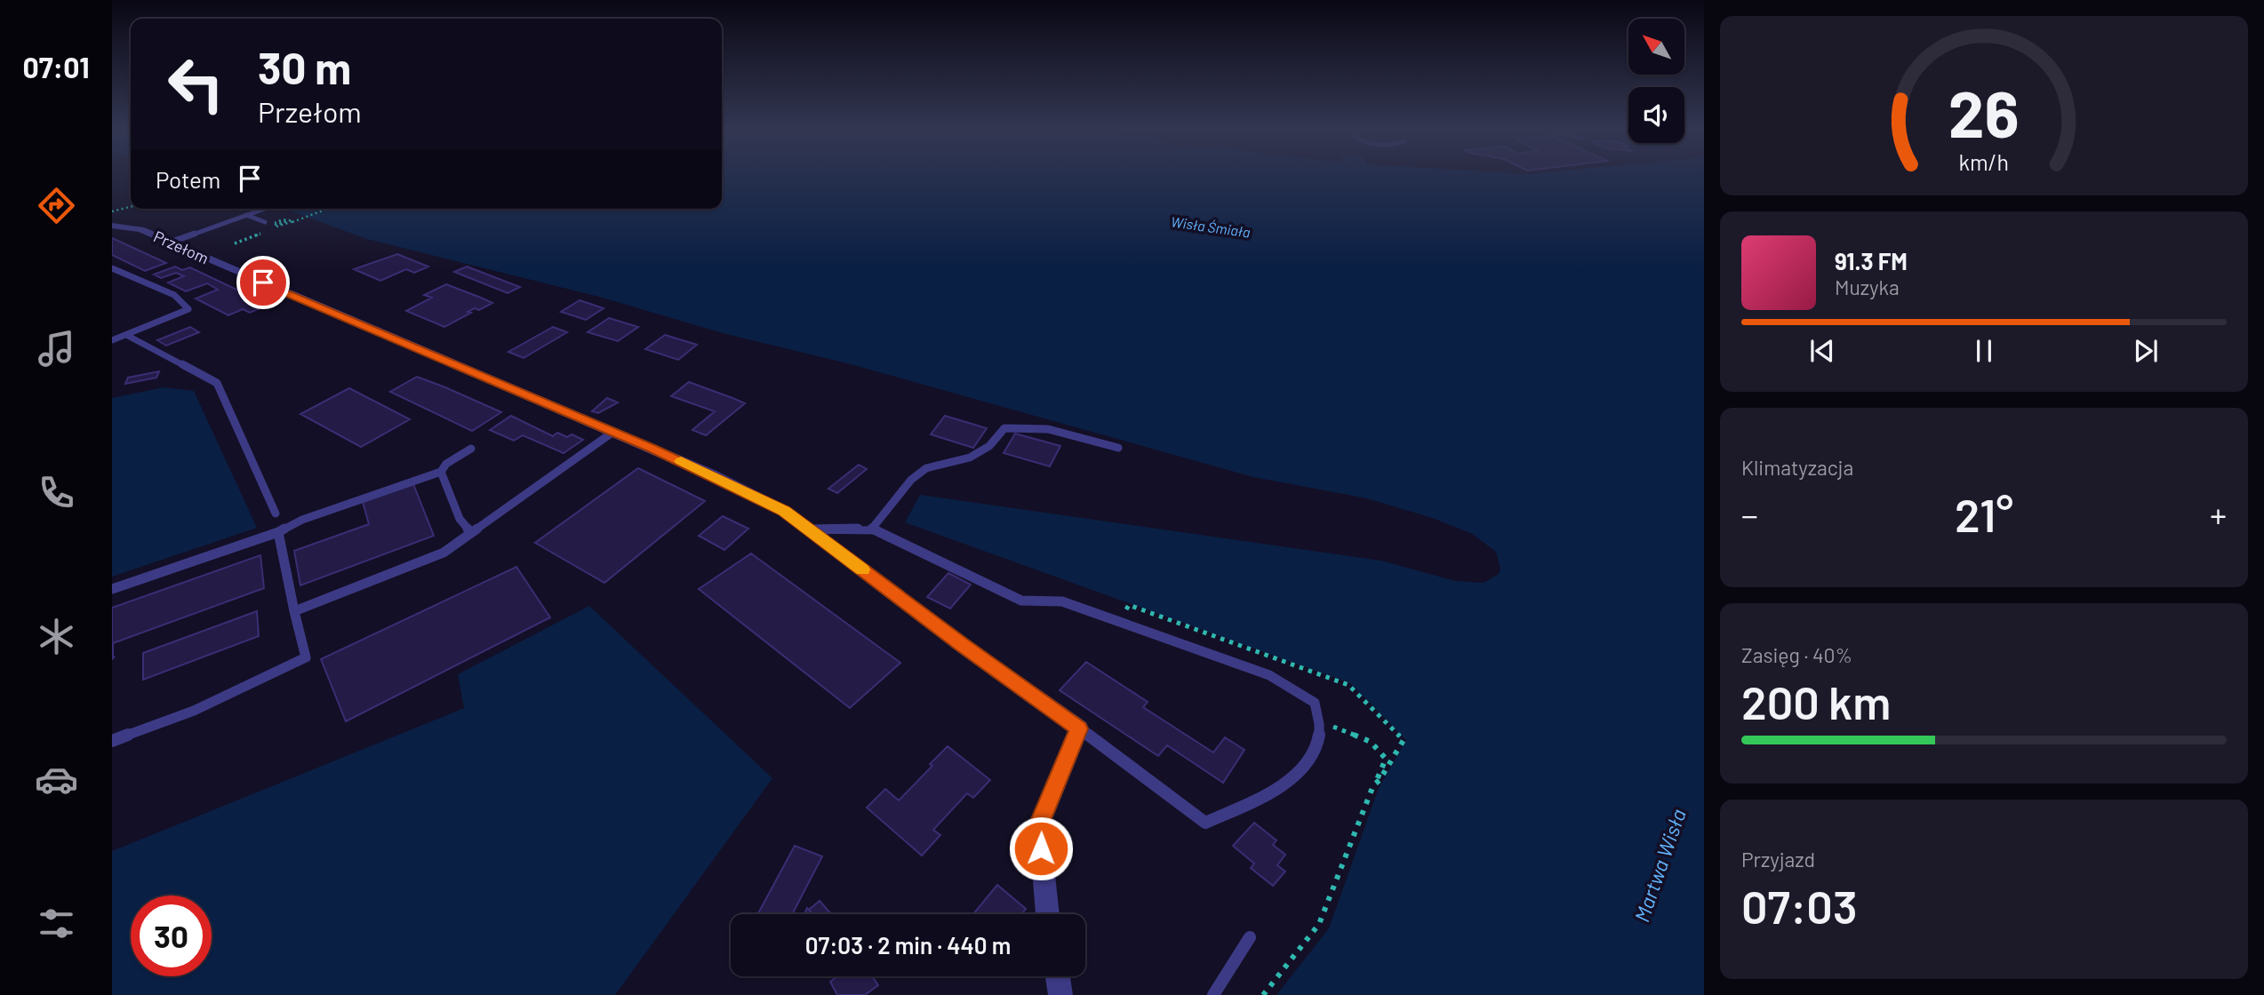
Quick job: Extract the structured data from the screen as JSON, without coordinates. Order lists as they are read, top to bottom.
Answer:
{
  "streets": {
    "street": ["Przełom"]
  },
  "water": ["Wisła Śmiała", "Martwa Wisła"],
  "north": "top left",
  "page": {
    "tabs": "07:01",
    "turn": ["30 m", "Przełom"],
    "then": "Potem",
    "song": ["91.3 FM", "Muzyka"],
    "tile": [
      "Klimatyzacja",
      ["Zasięg · 40%", "200 km"],
      ["Przyjazd", "07:03"]
    ],
    "heat": ["−", "21°", "+"],
    "limit": "30",
    "trip": "07:03 · 2 min · 440 m",
    "gauge": ["26", "km/h"]
  }
}
